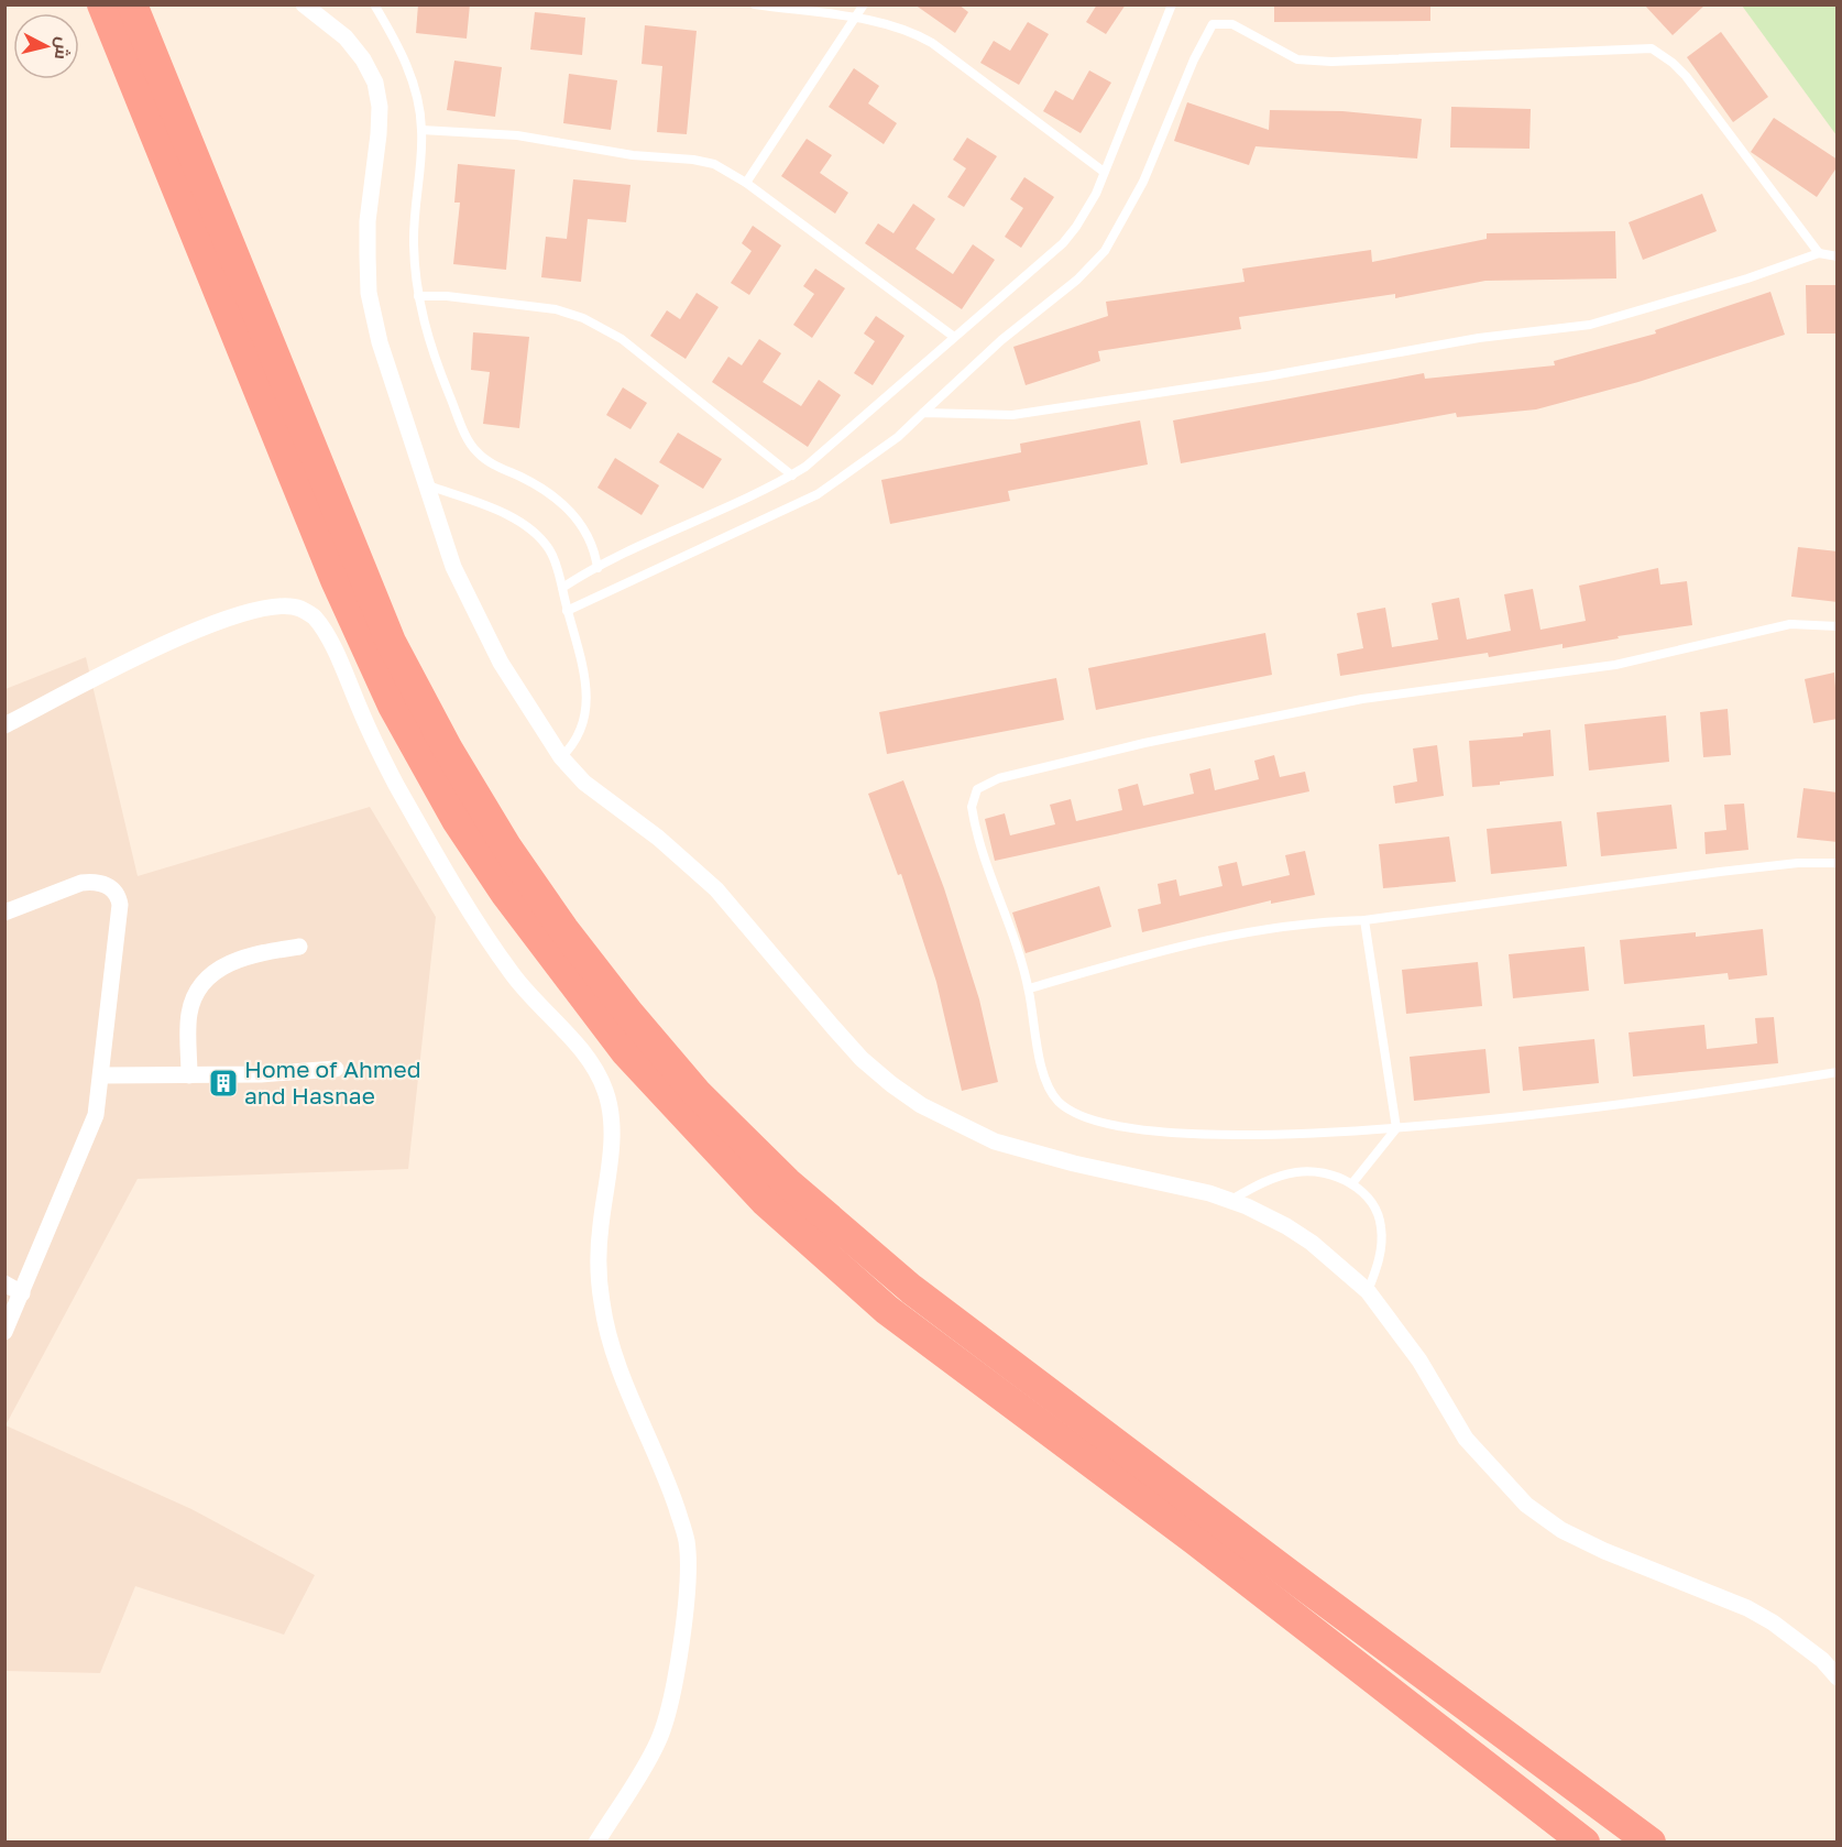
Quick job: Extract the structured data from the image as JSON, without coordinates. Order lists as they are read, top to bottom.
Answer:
{
  "places": {
    "building": ["Home of Ahmed and Hasnae"]
  },
  "north": "right"
}
